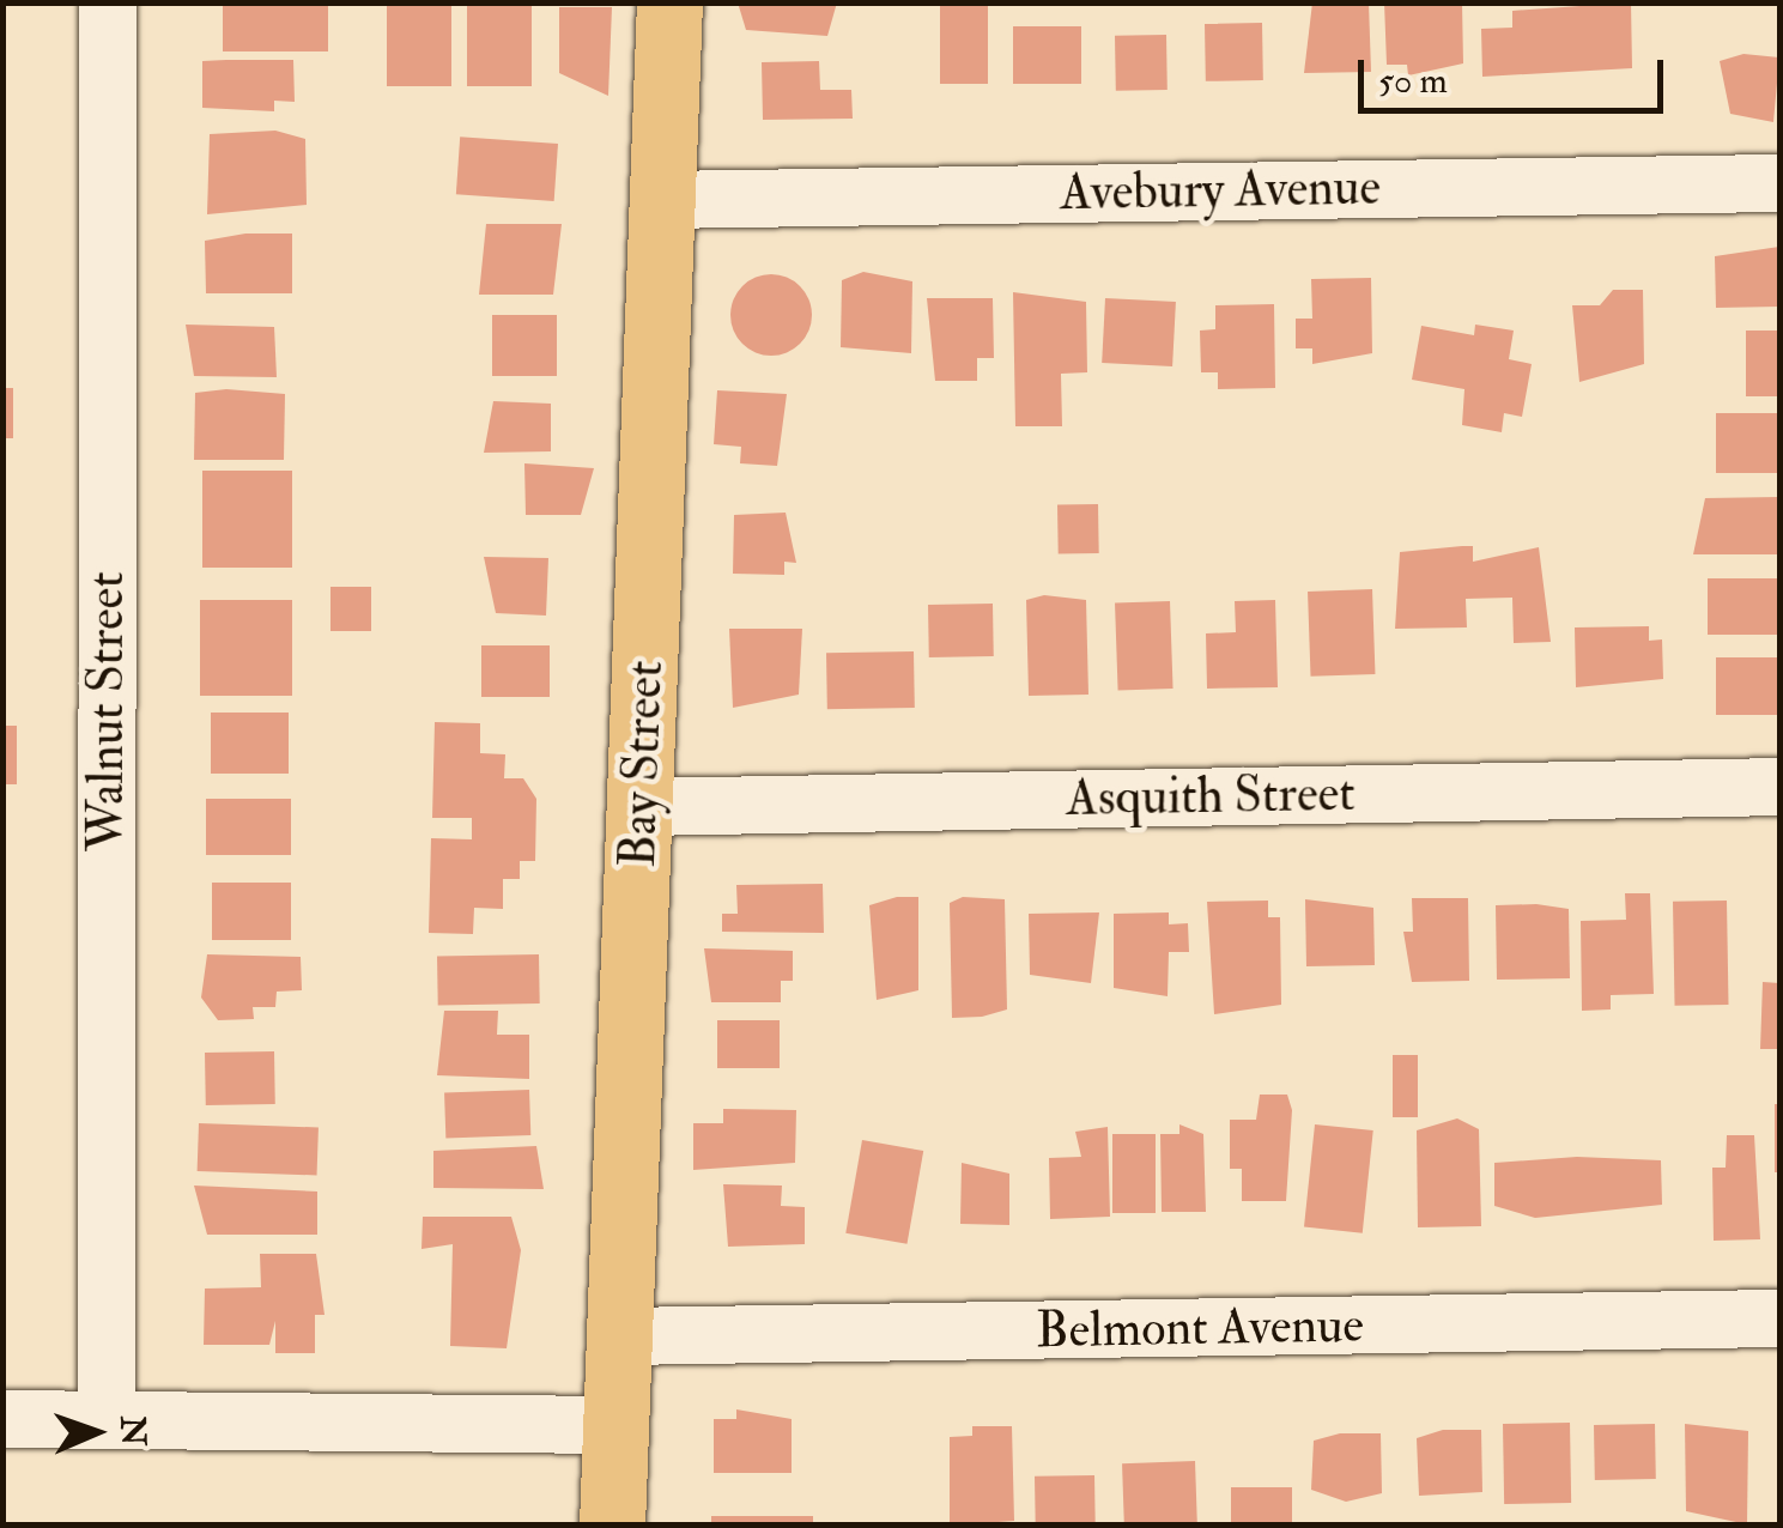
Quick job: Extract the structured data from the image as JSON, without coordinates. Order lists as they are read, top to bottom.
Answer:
{
  "streets": {
    "main road": ["Bay Street"],
    "street": [
      "Avebury Avenue",
      "Walnut Street",
      "Asquith Street",
      "Belmont Avenue"
    ]
  },
  "crossings": [
    ["Avebury Avenue", "Bay Street"],
    ["Bay Street", "Asquith Street"],
    ["Bay Street", "Belmont Avenue"]
  ],
  "scale_bar": "50 m",
  "north": "right"
}
